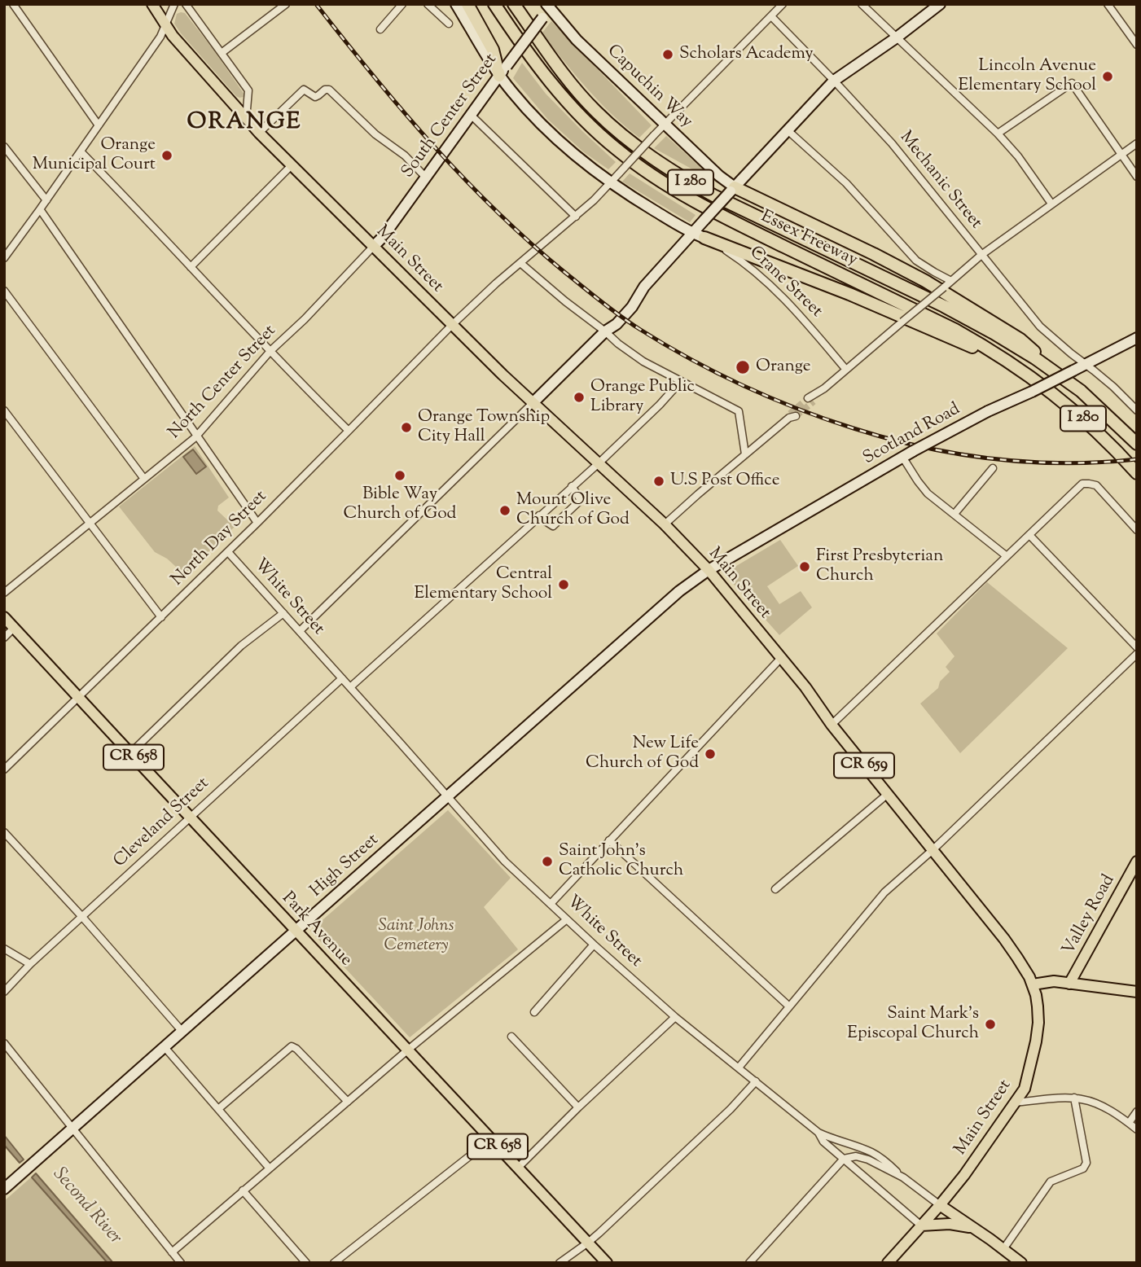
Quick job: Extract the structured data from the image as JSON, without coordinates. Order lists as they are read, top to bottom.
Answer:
{
  "streets": {
    "highway": ["I 280", "Essex Freeway"],
    "main road": [
      "Capuchin Way",
      "South Center Street",
      "Main Street",
      "Crane Street",
      "Scotland Road",
      "CR 658",
      "CR 659",
      "High Street",
      "Valley Road",
      "Park Avenue"
    ],
    "street": [
      "Mechanic Street",
      "North Center Street",
      "North Day Street",
      "White Street",
      "Cleveland Street"
    ]
  },
  "crossings": [
    ["Capuchin Way", "South Center Street"],
    ["Capuchin Way", "North Day Street"],
    ["South Center Street", "Main Street"],
    ["South Center Street", "Crane Street"],
    ["South Center Street", "North Center Street"],
    ["Mechanic Street", "Scotland Road"],
    ["Mechanic Street", "North Day Street"],
    ["Main Street", "North Center Street"],
    ["Main Street", "Scotland Road"],
    ["Main Street", "North Day Street"],
    ["Main Street", "White Street"],
    ["Main Street", "High Street"],
    ["Crane Street", "North Day Street"],
    ["Scotland Road", "High Street"],
    ["North Day Street", "White Street"],
    ["North Day Street", "Park Avenue"],
    ["White Street", "Cleveland Street"],
    ["White Street", "High Street"],
    ["Cleveland Street", "Park Avenue"],
    ["High Street", "Park Avenue"]
  ],
  "districts": ["ORANGE"],
  "water": ["Second River"],
  "parks": ["Saint Johns Cemetery"],
  "places": [
    "Scholars Academy",
    "Lincoln Avenue Elementary School",
    "Orange Municipal Court",
    "Orange",
    "Orange Public Library",
    "Orange Township City Hall",
    "Bible Way Church of God",
    "U.S Post Office",
    "Mount Olive Church of God",
    "First Presbyterian Church",
    "Central Elementary School",
    "New Life Church of God",
    "Saint John's Catholic Church",
    "Saint Mark's Episcopal Church"
  ]
}
